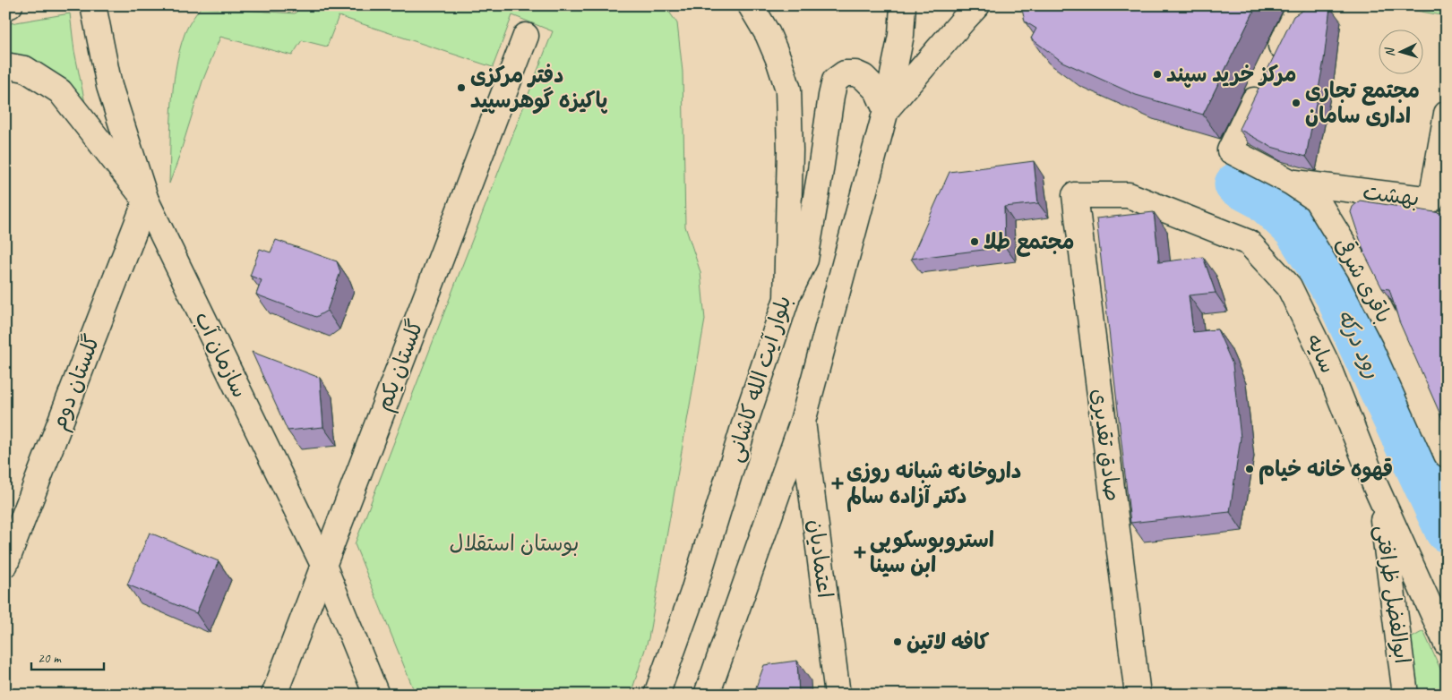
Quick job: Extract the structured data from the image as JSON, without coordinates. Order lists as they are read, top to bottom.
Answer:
{
  "streets": {
    "main road": [
      "بهشت",
      "باقری شرقی",
      "سایه",
      "سازمان آب",
      "گلستان یکم",
      "بلوار آیت الله کاشانی",
      "گلستان دوم",
      "صادق تقدیری",
      "اعتمادیان",
      "ابوالفضل ظرافتی"
    ]
  },
  "crossings": [
    ["بهشت", "باقری شرقی"],
    ["سایه", "صادق تقدیری"],
    ["سایه", "ابوالفضل ظرافتی"],
    ["سازمان آب", "گلستان یکم"],
    ["سازمان آب", "گلستان دوم"]
  ],
  "water": ["رود درکه"],
  "parks": ["بوستان استقلال"],
  "places": {
    "other": [
      "مرکز خرید سپند",
      "دفتر مرکزی پاکیزه گوهرسپید",
      "مجتمع تجاری اداری سامان",
      "مجتمع طلا",
      "قهوه خانه خیام",
      "کافه لاتین"
    ],
    "health": ["داروخانه شبانه روزی دکتر آزاده سالم", "استروبوسکوپی ابن سینا"]
  },
  "scale_bar": "20 m",
  "north": "left"
}
